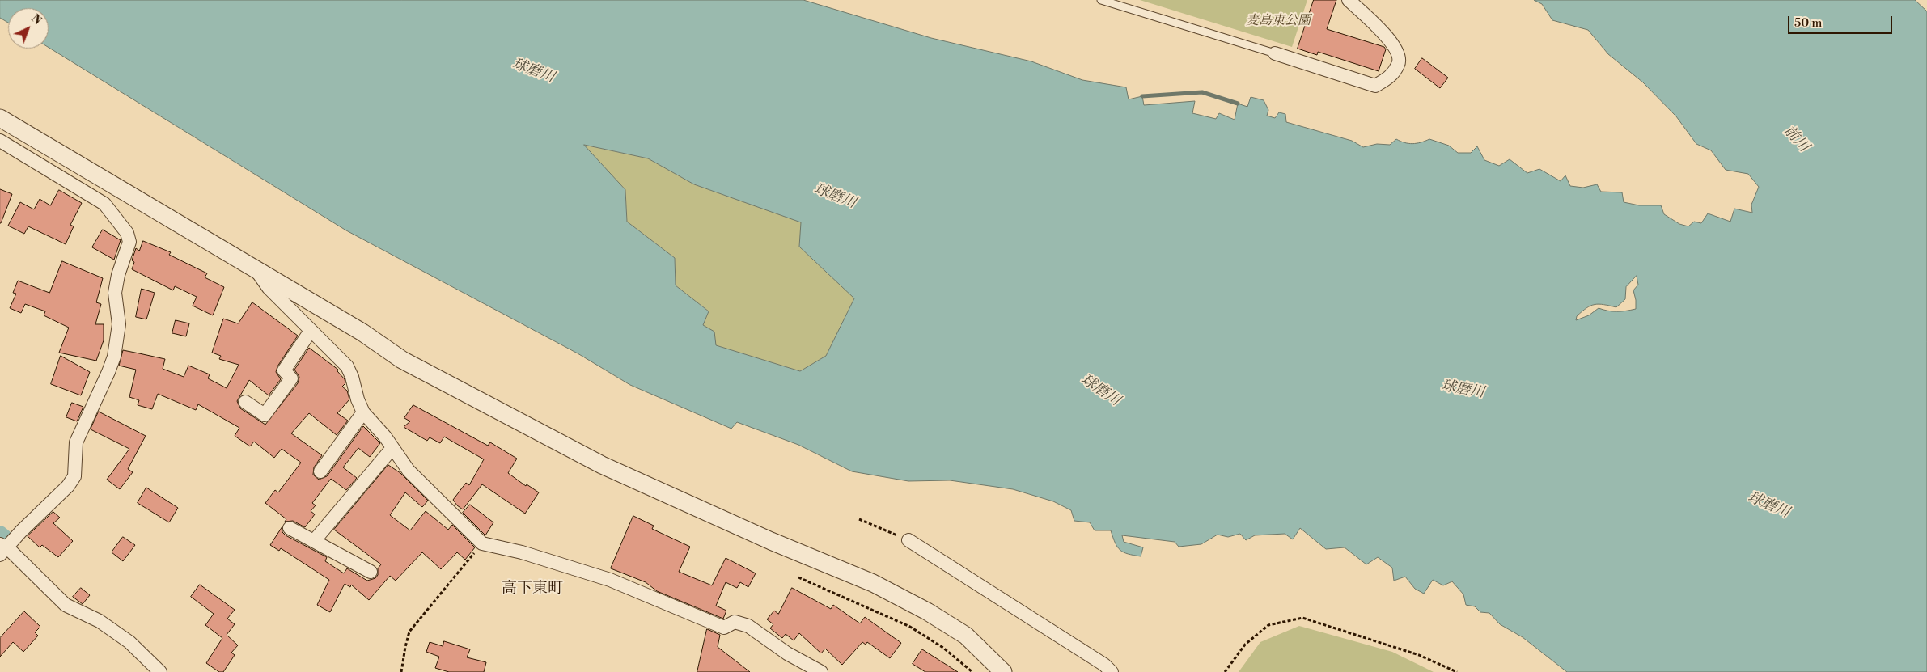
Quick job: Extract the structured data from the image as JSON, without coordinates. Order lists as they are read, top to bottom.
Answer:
{
  "districts": ["高下東町"],
  "water": ["球磨川", "前川"],
  "parks": ["麦島東公園"],
  "scale_bar": "50 m",
  "north": "top right"
}
